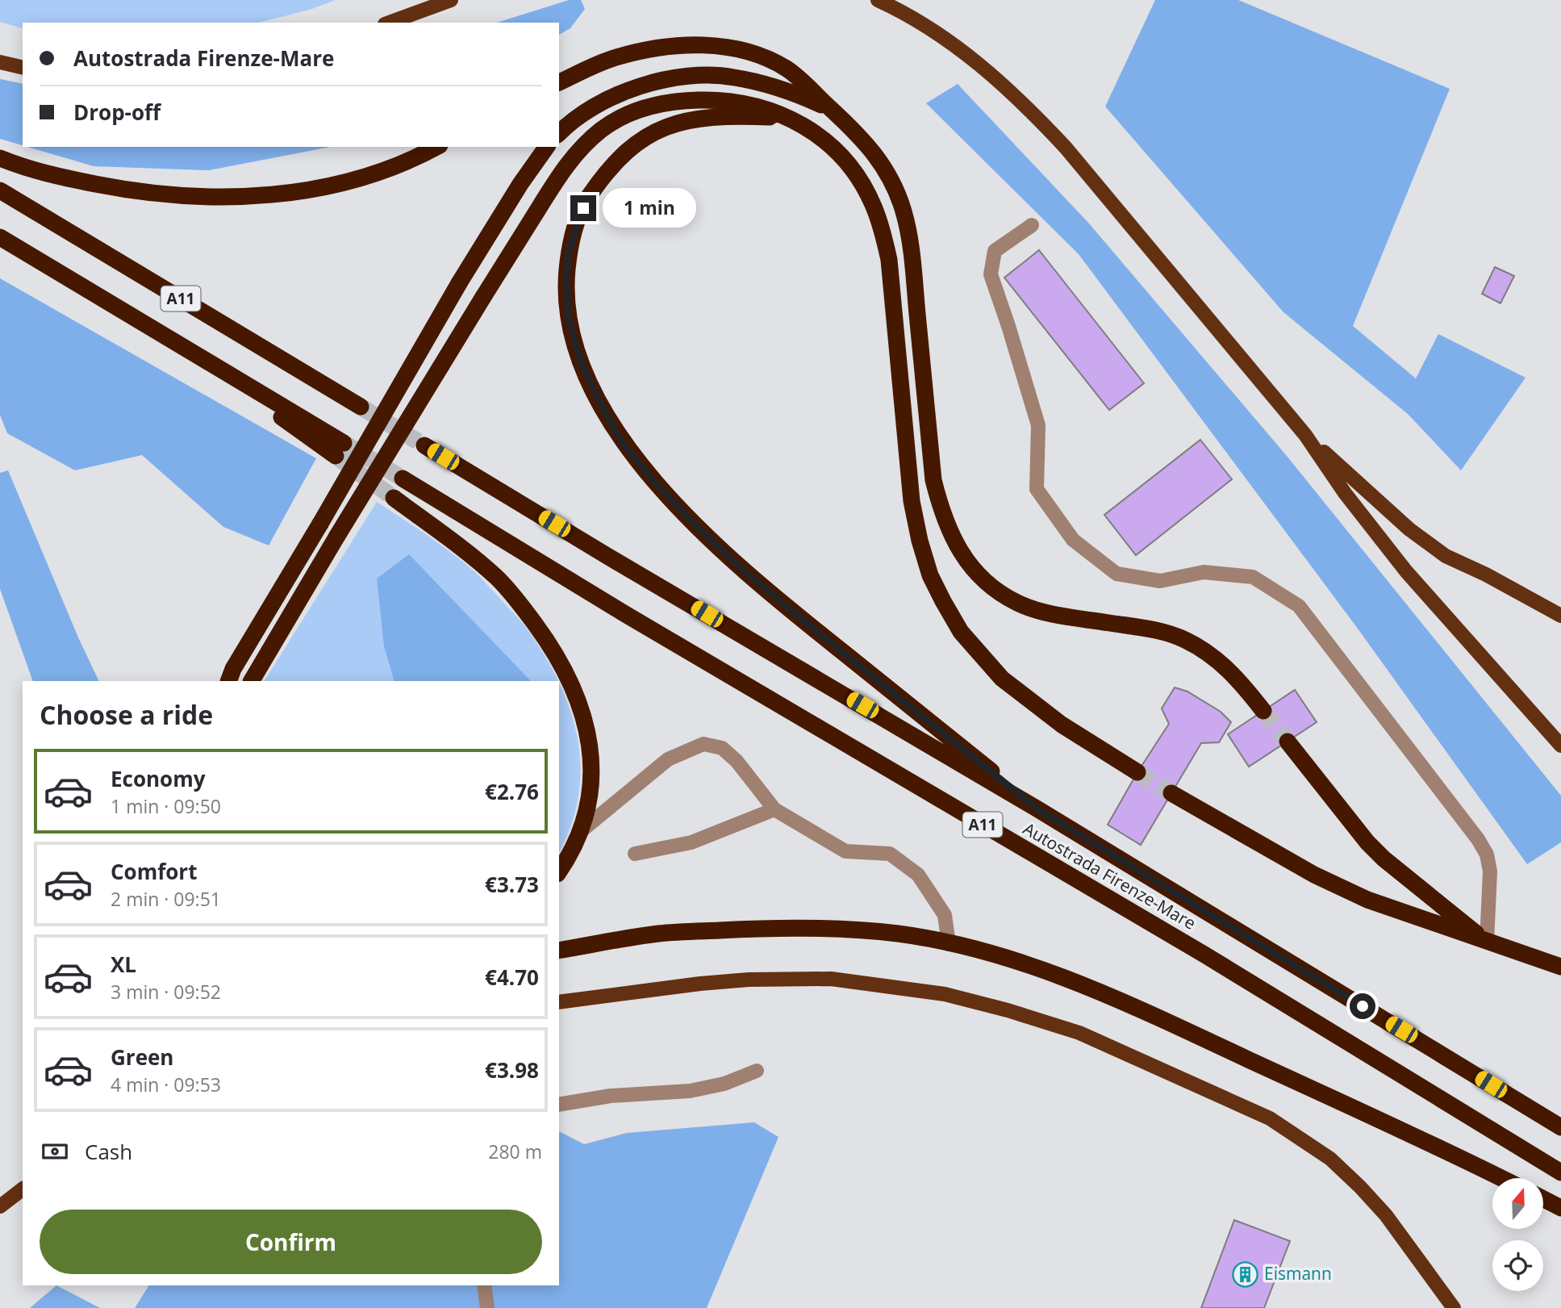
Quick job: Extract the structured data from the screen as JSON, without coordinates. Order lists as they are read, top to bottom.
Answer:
{
  "streets": {
    "highway": ["A11", "Autostrada Firenze-Mare"]
  },
  "places": {
    "building": ["Eismann"]
  },
  "north": "top",
  "page": {
    "banner": ["Autostrada Firenze-Mare", "Drop-off"],
    "bubble": "1 min",
    "heading": "Choose a ride",
    "list": [
      {
        "name": "Economy",
        "note": "1 min · 09:50",
        "value": "€2.76"
      },
      {
        "name": "Comfort",
        "note": "2 min · 09:51",
        "value": "€3.73"
      },
      {
        "name": "XL",
        "note": "3 min · 09:52",
        "value": "€4.70"
      },
      {
        "name": "Green",
        "note": "4 min · 09:53",
        "value": "€3.98"
      }
    ],
    "pay": ["Cash", "280 m"],
    "buttons": "Confirm"
  }
}
